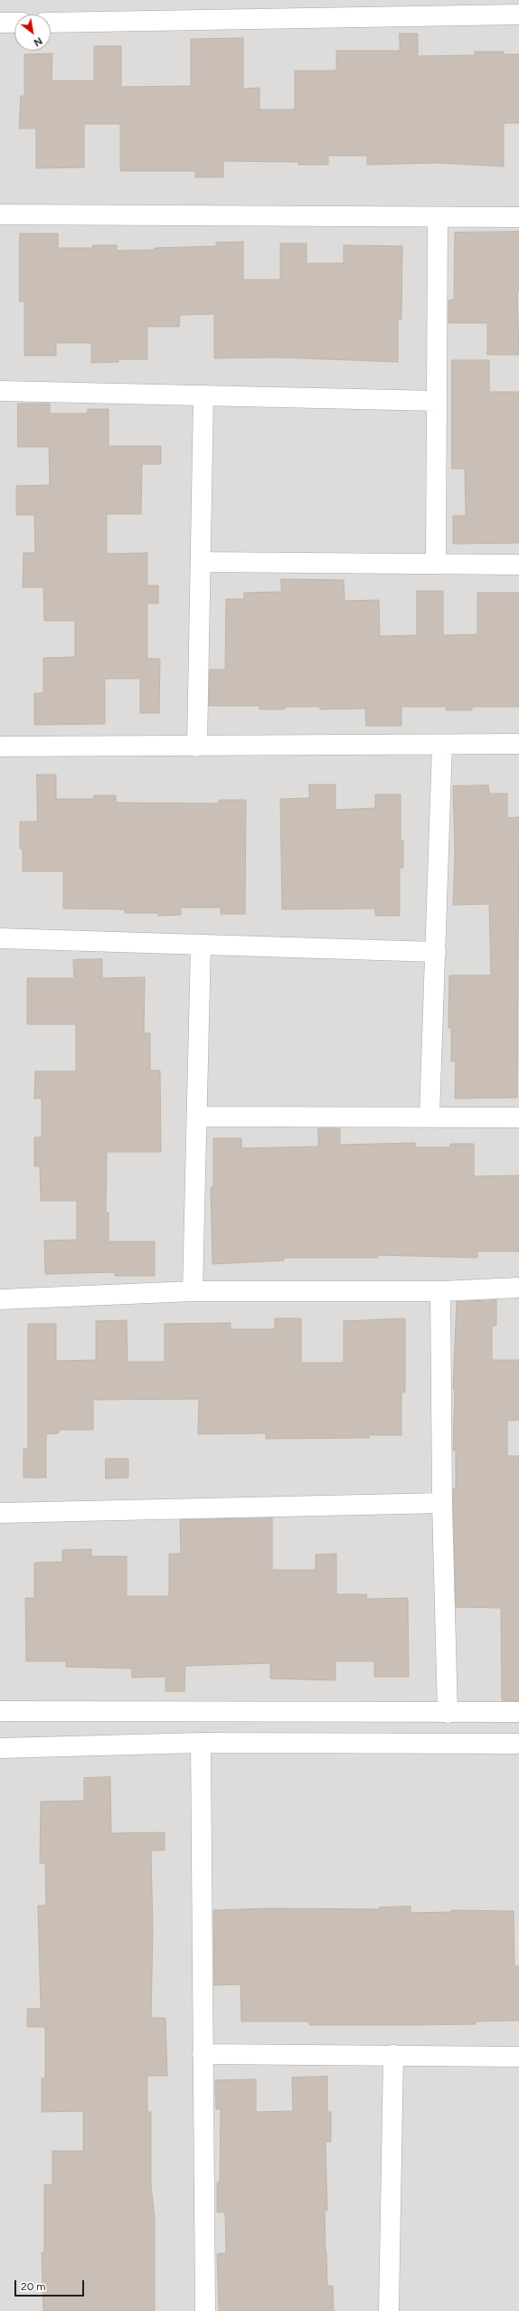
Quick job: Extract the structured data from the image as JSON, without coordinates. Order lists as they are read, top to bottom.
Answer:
{
  "scale_bar": "20 m",
  "north": "bottom right"
}
